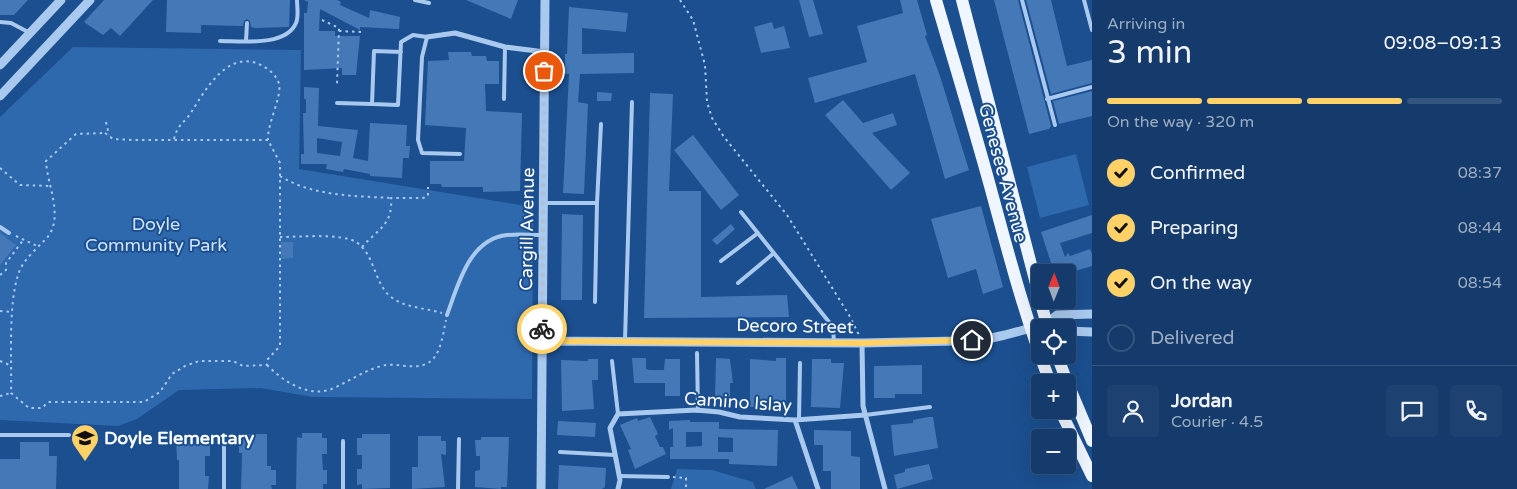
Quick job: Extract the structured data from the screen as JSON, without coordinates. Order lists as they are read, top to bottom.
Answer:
{
  "streets": {
    "main road": ["Genesee Avenue"],
    "street": ["Cargill Avenue", "Decoro Street", "Camino Islay"]
  },
  "crossings": [
    ["Genesee Avenue", "Decoro Street"],
    ["Cargill Avenue", "Decoro Street"]
  ],
  "parks": ["Doyle Community Park"],
  "places": {
    "school or university": ["Doyle Elementary"]
  },
  "north": "top",
  "page": {
    "heading": ["3 min", "Arriving in", "09:08–09:13"],
    "panel": ["Jordan", "Courier · 4.5"],
    "bar": "On the way · 320 m",
    "list": [
      ["Confirmed", "08:37"],
      ["Preparing", "08:44"],
      ["On the way", "08:54"],
      "Delivered"
    ],
    "map_buttons": ["+", "−"]
  }
}
